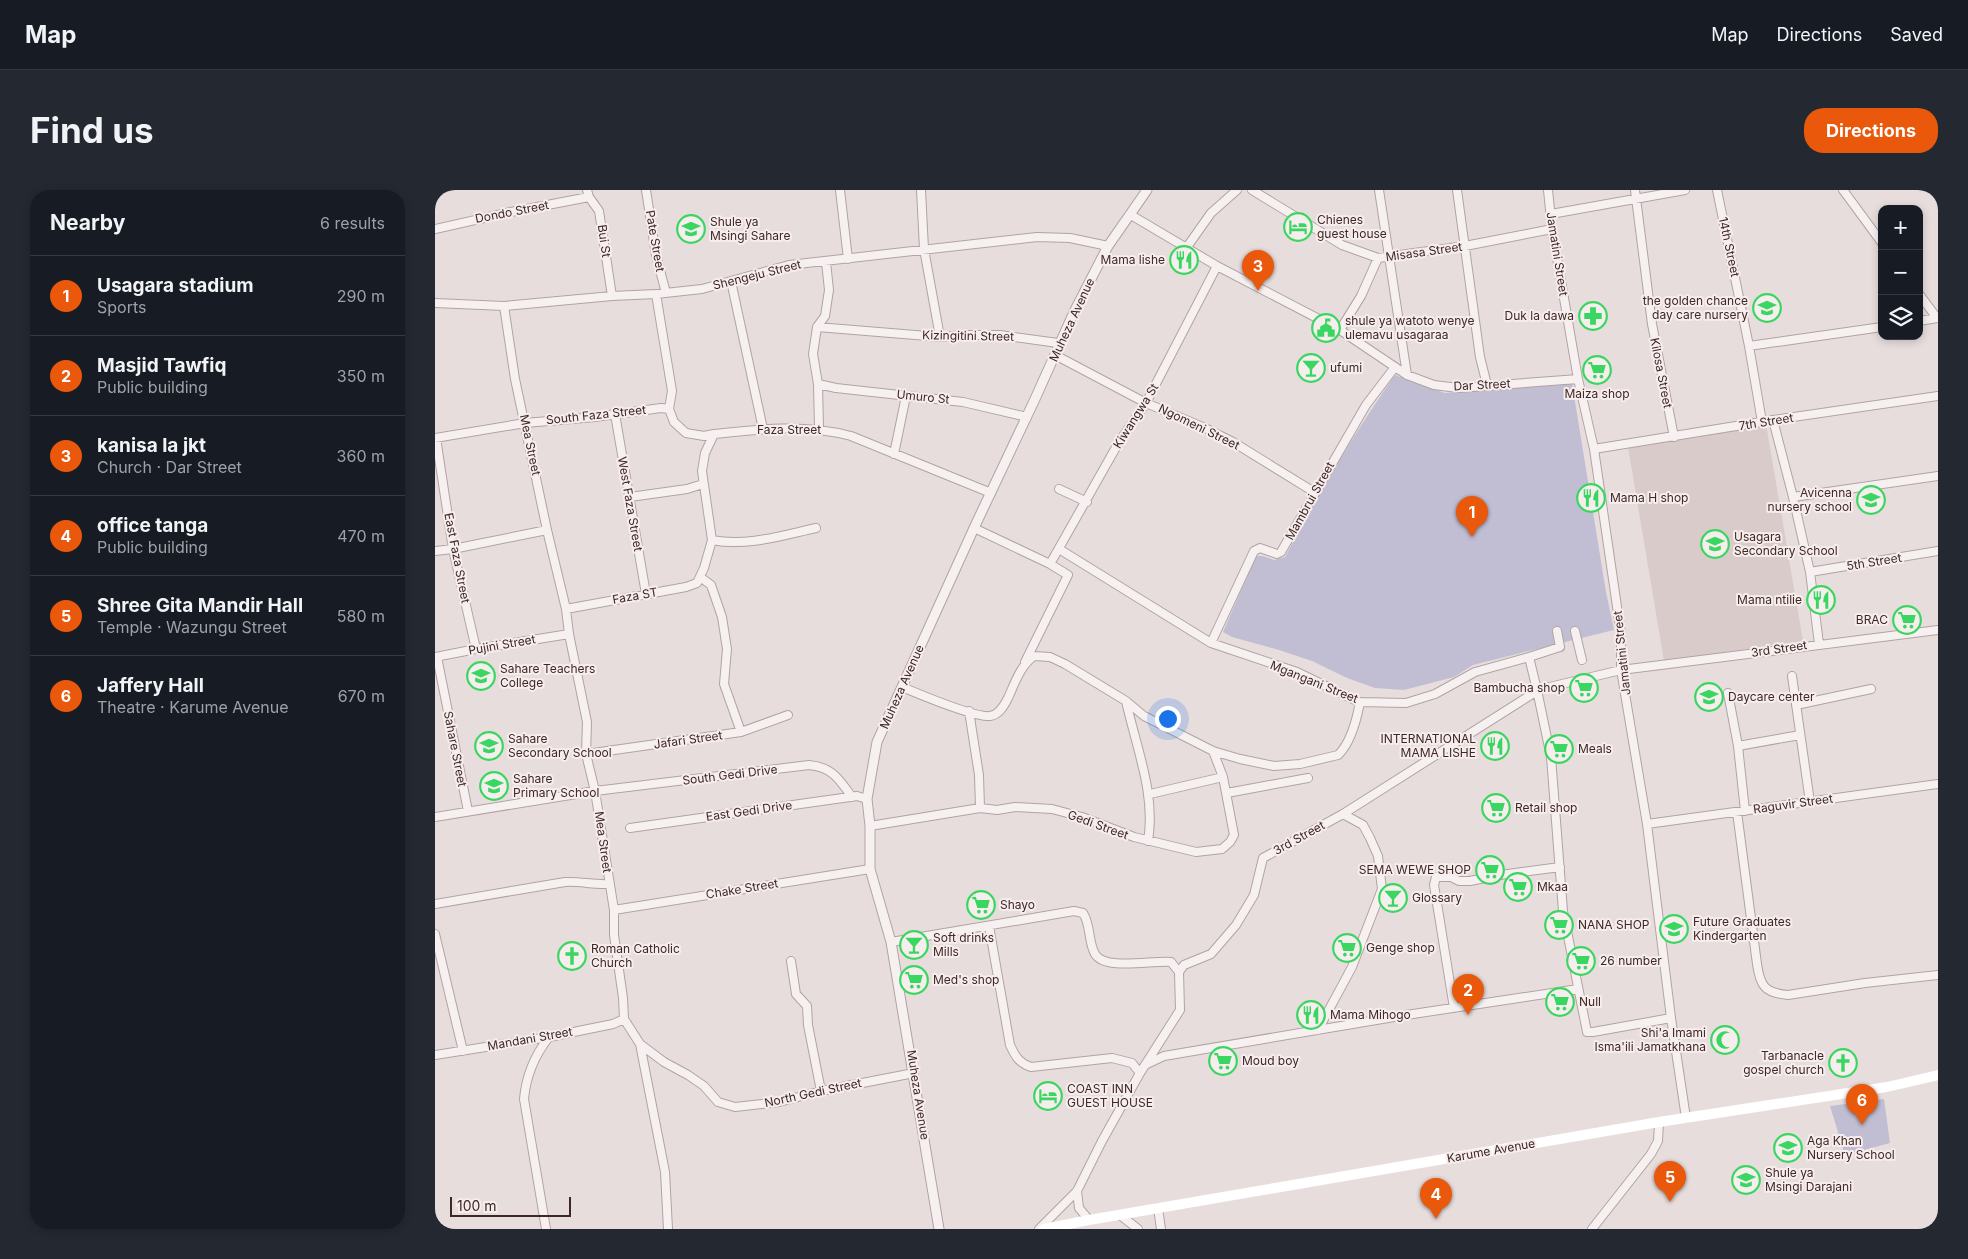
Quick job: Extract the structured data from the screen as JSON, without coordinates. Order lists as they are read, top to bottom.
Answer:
{
  "streets": {
    "main road": ["Karume Avenue"],
    "street": [
      "Dondo Street",
      "Bui St",
      "Pate Street",
      "14th Street",
      "Misasa Street",
      "Jamatini Street",
      "Shengeju Street",
      "Muheza Avenue",
      "Kizingitini Street",
      "Kilosa Street",
      "Dar Street",
      "Umuro St",
      "South Faza Street",
      "Kiwangwa St",
      "7th Street",
      "Ngomeni Street",
      "Faza Street",
      "Mea Street",
      "Mambrui Street",
      "West Faza Street",
      "East Faza Street",
      "5th Street",
      "Faza ST",
      "Pujini Street",
      "3rd Street",
      "Mgangani Street",
      "Jafari Street",
      "Sahare Street",
      "South Gedi Drive",
      "Raguvir Street",
      "East Gedi Drive",
      "Gedi Street",
      "Chake Street",
      "Mandani Street",
      "North Gedi Street"
    ]
  },
  "crossings": [
    ["Dondo Street", "Bui St"],
    ["Bui St", "Shengeju Street"],
    ["Pate Street", "Shengeju Street"],
    ["14th Street", "7th Street"],
    ["Misasa Street", "Jamatini Street"],
    ["Jamatini Street", "Dar Street"],
    ["Jamatini Street", "7th Street"],
    ["Jamatini Street", "3rd Street"],
    ["Jamatini Street", "Raguvir Street"],
    ["Jamatini Street", "Karume Avenue"],
    ["Shengeju Street", "Muheza Avenue"],
    ["Shengeju Street", "Mea Street"],
    ["Muheza Avenue", "Kizingitini Street"],
    ["Muheza Avenue", "Dar Street"],
    ["Muheza Avenue", "Umuro St"],
    ["Muheza Avenue", "Ngomeni Street"],
    ["Muheza Avenue", "Faza Street"],
    ["Muheza Avenue", "East Gedi Drive"],
    ["Muheza Avenue", "Gedi Street"],
    ["Muheza Avenue", "Chake Street"],
    ["Muheza Avenue", "North Gedi Street"],
    ["Kilosa Street", "7th Street"],
    ["Dar Street", "Kiwangwa St"],
    ["Dar Street", "Mambrui Street"],
    ["South Faza Street", "Faza Street"],
    ["South Faza Street", "Mea Street"],
    ["South Faza Street", "West Faza Street"],
    ["South Faza Street", "East Faza Street"],
    ["Kiwangwa St", "Ngomeni Street"],
    ["Kiwangwa St", "Mgangani Street"],
    ["Ngomeni Street", "Mambrui Street"],
    ["Mea Street", "Faza ST"],
    ["Mea Street", "Pujini Street"],
    ["Mea Street", "Jafari Street"],
    ["Mea Street", "South Gedi Drive"],
    ["Mea Street", "Chake Street"],
    ["Mea Street", "Mandani Street"],
    ["Mambrui Street", "Mgangani Street"],
    ["West Faza Street", "Faza ST"],
    ["East Faza Street", "Pujini Street"],
    ["Pujini Street", "Sahare Street"],
    ["Sahare Street", "South Gedi Drive"],
    ["South Gedi Drive", "East Gedi Drive"]
  ],
  "places": {
    "hotel": ["Chienes guest house", "COAST INN GUEST HOUSE"],
    "school or university": [
      "Shule ya Msingi Sahare",
      "the golden chance day care nursery",
      "Avicenna nursery school",
      "Usagara Secondary School",
      "Sahare Teachers College",
      "Daycare center",
      "Sahare Secondary School",
      "Sahare Primary School",
      "Future Graduates Kindergarten",
      "Aga Khan Nursery School",
      "Shule ya Msingi Darajani"
    ],
    "restaurant": [
      "Mama lishe",
      "Mama H shop",
      "Mama ntilie",
      "INTERNATIONAL MAMA LISHE",
      "Mama Mihogo"
    ],
    "pharmacy": ["Duk la dawa"],
    "public building": ["shule ya watoto wenye ulemavu usagaraa"],
    "bar": ["ufumi", "Glossary", "Soft drinks Mills"],
    "supermarket": [
      "Maiza shop",
      "BRAC",
      "Bambucha shop",
      "Meals",
      "Retail shop",
      "SEMA WEWE SHOP",
      "Mkaa",
      "Shayo",
      "NANA SHOP",
      "Genge shop",
      "26 number",
      "Med's shop",
      "Null",
      "Moud boy"
    ],
    "church": ["Roman Catholic Church", "Tarbanacle gospel church"],
    "mosque": ["Shi'a Imami Isma'ili Jamatkhana"]
  },
  "scale_bar": "100 m",
  "page": {
    "header": "Map",
    "nav": ["Map", "Directions", "Saved"],
    "buttons": "Directions",
    "title": "Find us",
    "heading": ["Nearby", "6 results"],
    "map_buttons": ["+", "−"],
    "pins": [
      "3",
      "1",
      "2",
      "6",
      "5",
      "4"
    ],
    "list": [
      {
        "mark": "1",
        "name": "Usagara stadium",
        "note": "Sports",
        "value": "290 m"
      },
      {
        "mark": "2",
        "name": "Masjid Tawfiq",
        "note": "Public building",
        "value": "350 m"
      },
      {
        "mark": "3",
        "name": "kanisa la jkt",
        "note": "Church · Dar Street",
        "value": "360 m"
      },
      {
        "mark": "4",
        "name": "office tanga",
        "note": "Public building",
        "value": "470 m"
      },
      {
        "mark": "5",
        "name": "Shree Gita Mandir Hall",
        "note": "Temple · Wazungu Street",
        "value": "580 m"
      },
      {
        "mark": "6",
        "name": "Jaffery Hall",
        "note": "Theatre · Karume Avenue",
        "value": "670 m"
      }
    ],
    "scale": "100 m"
  }
}
